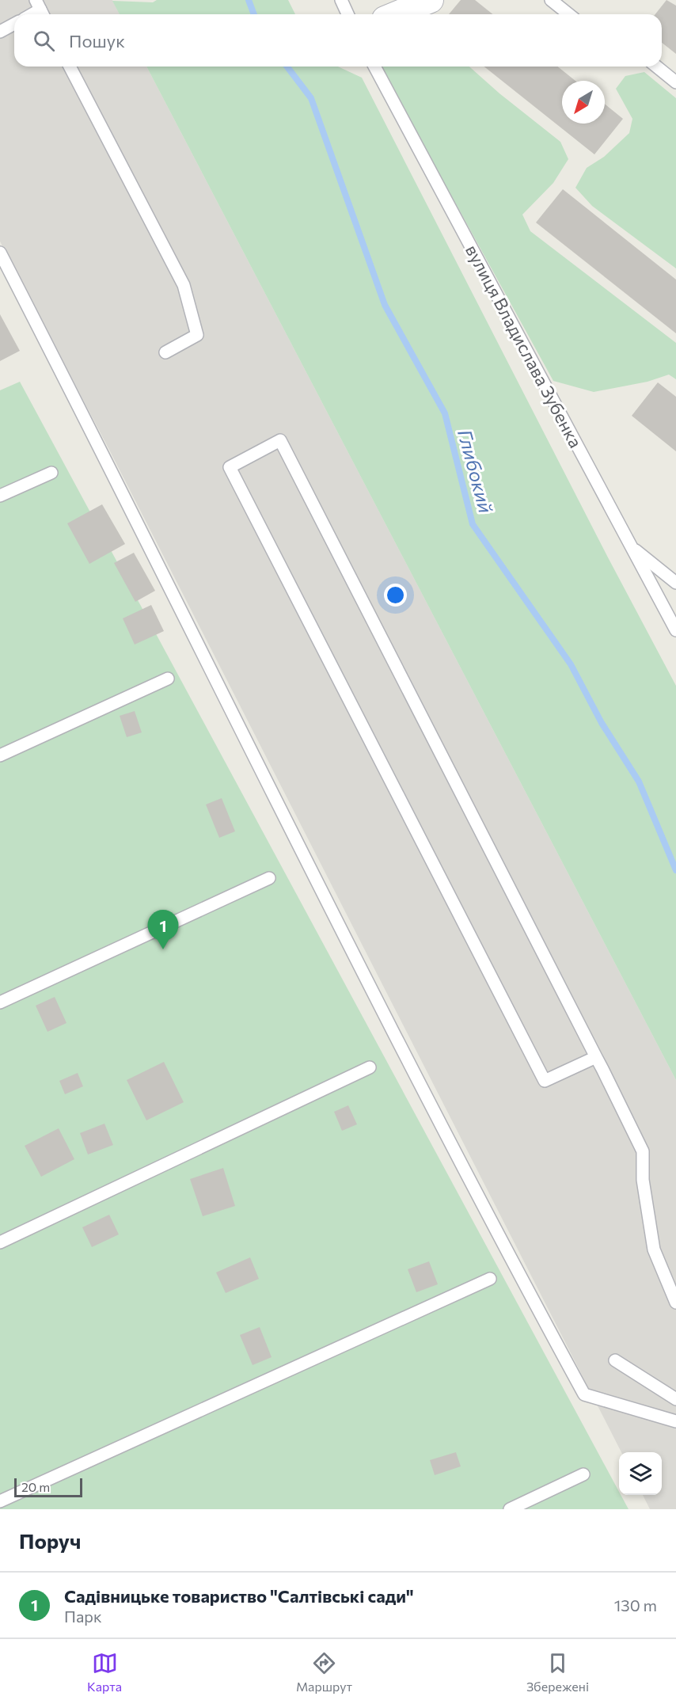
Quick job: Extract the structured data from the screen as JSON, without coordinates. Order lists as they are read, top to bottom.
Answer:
{
  "streets": {
    "lane": ["вулиця Владислава Зубенка"]
  },
  "water": ["Глибокий"],
  "scale_bar": "20 m",
  "north": "bottom left",
  "page": {
    "search": "Пошук",
    "pins": "1",
    "scale": "20 m",
    "heading": "Поруч",
    "list": [
      {
        "mark": "1",
        "name": "Садівницьке товариство \"Салтівські сади\"",
        "note": "Парк",
        "value": "130 m"
      }
    ],
    "nav": ["Карта", "Маршрут", "Збережені"]
  }
}
